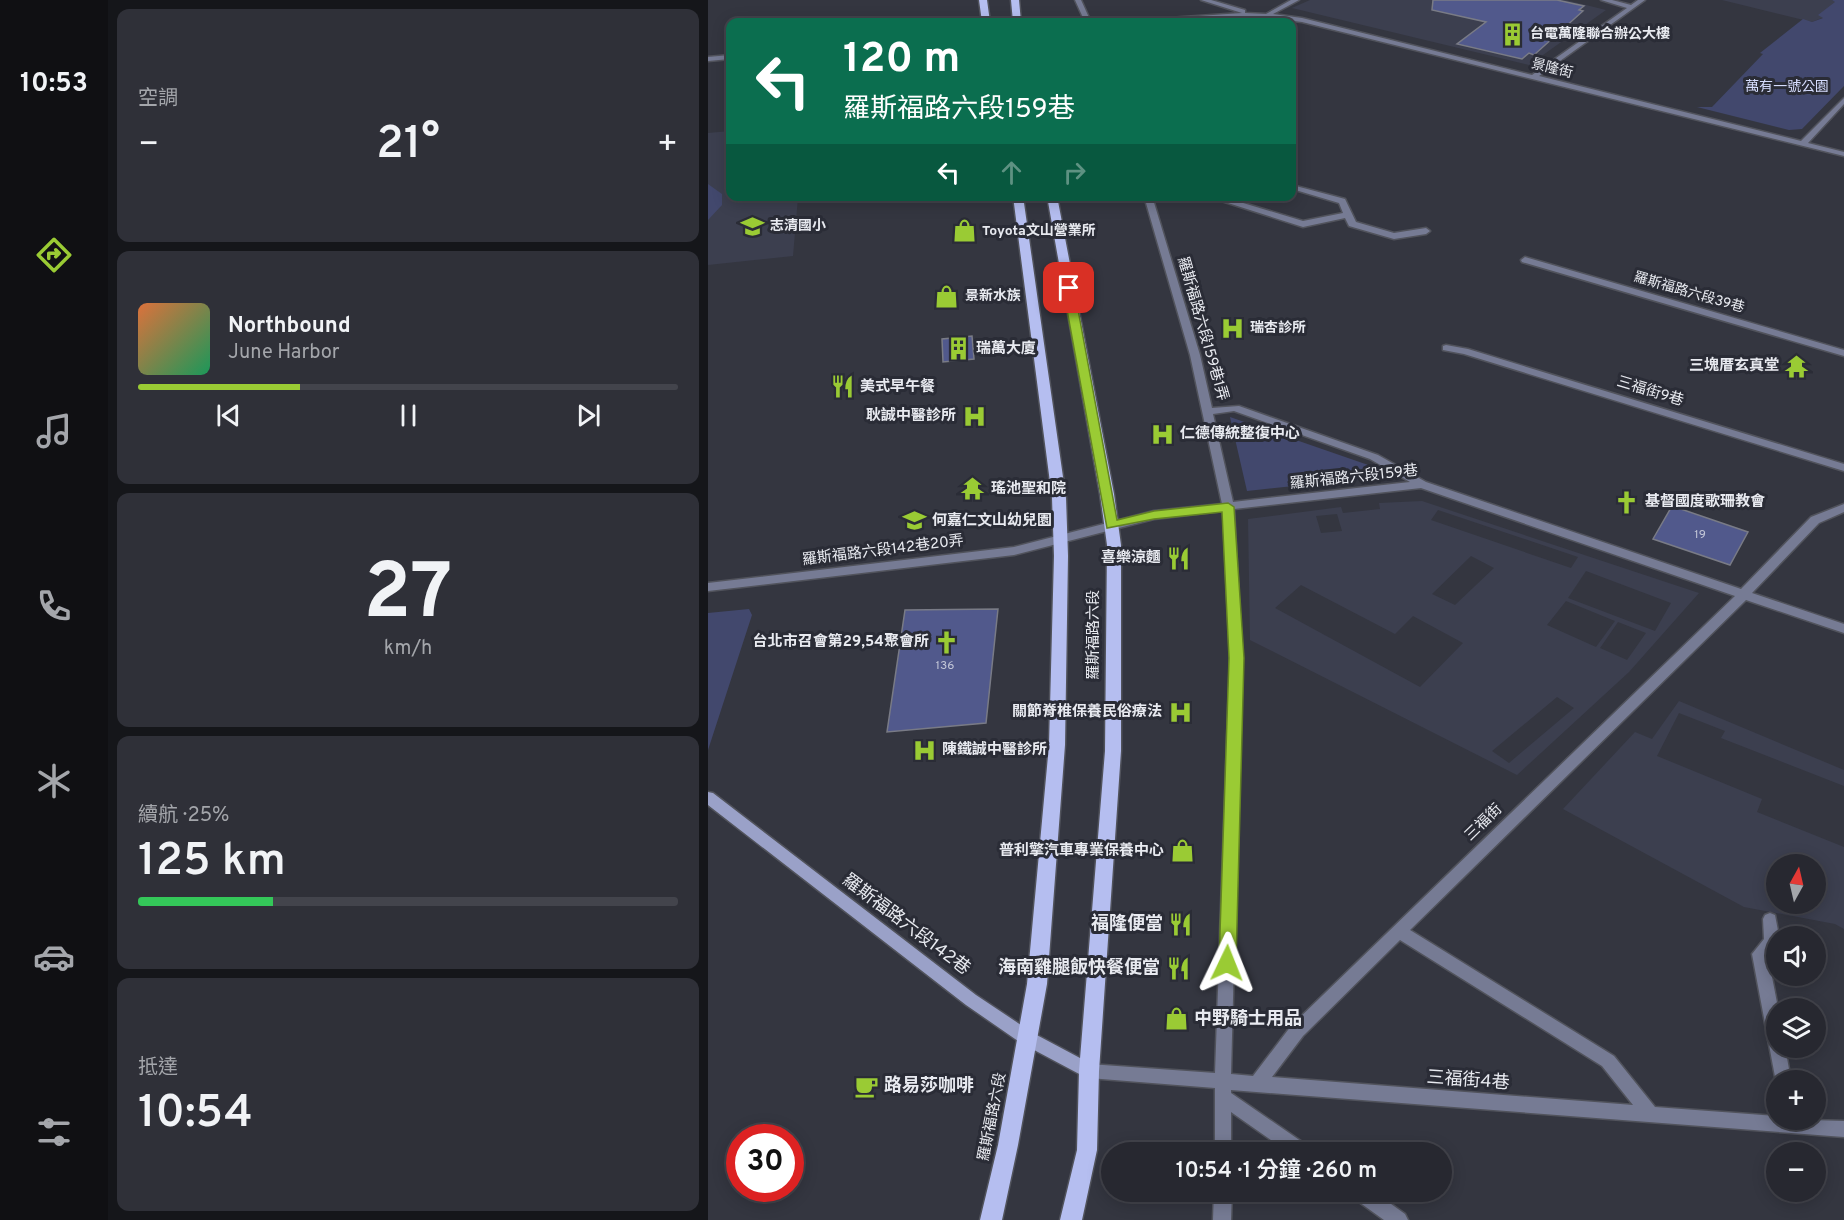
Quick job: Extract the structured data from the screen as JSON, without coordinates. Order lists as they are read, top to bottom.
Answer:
{
  "streets": {
    "main road": ["羅斯福路六段"],
    "street": [
      "景隆街",
      "羅斯福路六段39巷",
      "羅斯福路六段159巷1弄",
      "三福街9巷",
      "羅斯福路六段159巷",
      "羅斯福路六段142巷20弄",
      "三福街",
      "羅斯福路六段142巷",
      "三福街4巷"
    ]
  },
  "crossings": [
    ["羅斯福路六段159巷1弄", "羅斯福路六段159巷"],
    ["羅斯福路六段159巷1弄", "三福街4巷"],
    ["羅斯福路六段159巷", "羅斯福路六段142巷20弄"],
    ["羅斯福路六段159巷", "羅斯福路六段"],
    ["羅斯福路六段159巷", "三福街"],
    ["羅斯福路六段142巷20弄", "羅斯福路六段"],
    ["羅斯福路六段", "羅斯福路六段142巷"],
    ["羅斯福路六段", "三福街4巷"],
    ["三福街", "三福街4巷"],
    ["羅斯福路六段142巷", "三福街4巷"]
  ],
  "parks": ["萬有一號公園"],
  "places": {
    "building": ["台電萬隆聯合辦公大樓", "瑞萬大廈"],
    "school or university": ["志清國小", "何嘉仁文山幼兒園"],
    "shop": [
      "Toyota文山營業所",
      "景新水族",
      "普利擎汽車專業保養中心",
      "中野騎士用品"
    ],
    "hospital": [
      "瑞杏診所",
      "耿誠中醫診所",
      "仁德傳統整復中心",
      "關節脊椎保養民俗療法",
      "陳鐵誠中醫診所"
    ],
    "temple": ["三塊厝玄真堂", "瑤池聖和院"],
    "restaurant": [
      "美式早午餐",
      "喜樂涼麵",
      "福隆便當",
      "海南雞腿飯快餐便當"
    ],
    "church": ["基督國度歌珊教會", "台北市召會第29,54聚會所"],
    "cafe": ["路易莎咖啡"]
  },
  "house_numbers": ["19", "136"],
  "north": "top",
  "page": {
    "tabs": "10:53",
    "tile": [
      "空調",
      ["27", "km/h"],
      ["續航 · 25%", "125 km"],
      ["抵達", "10:54"]
    ],
    "turn": ["120 m", "羅斯福路六段159巷"],
    "heat": ["−", "21°", "+"],
    "song": ["Northbound", "June Harbor"],
    "map_buttons": ["+", "−"],
    "limit": "30",
    "trip": "10:54 · 1 分鐘 · 260 m"
  }
}
